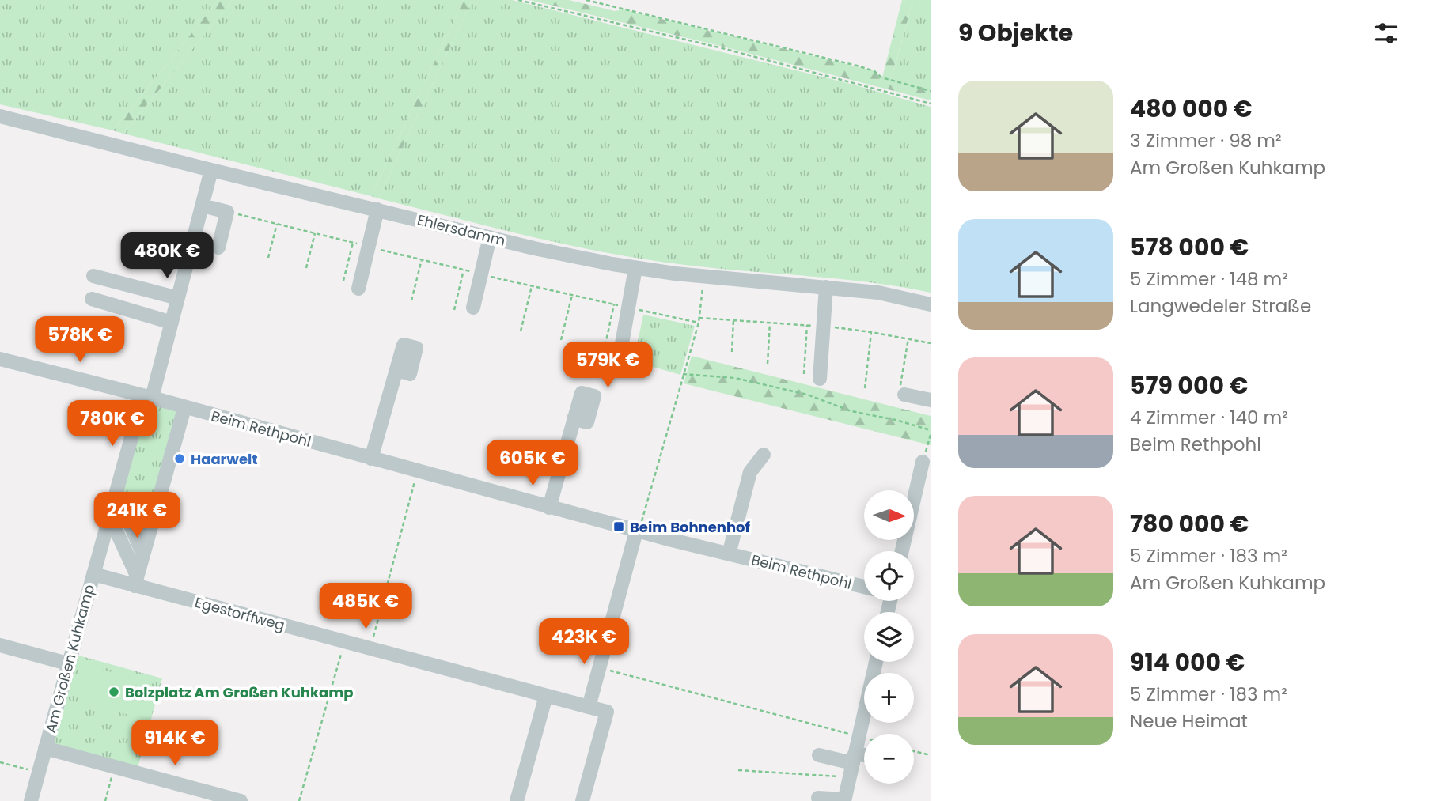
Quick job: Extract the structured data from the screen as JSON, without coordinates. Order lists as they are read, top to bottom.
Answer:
{
  "streets": {
    "street": [
      "Ehlersdamm",
      "Beim Rethpohl",
      "Egestorffweg",
      "Am Großen Kuhkamp"
    ]
  },
  "crossings": [
    ["Ehlersdamm", "Am Großen Kuhkamp"],
    ["Beim Rethpohl", "Am Großen Kuhkamp"],
    ["Egestorffweg", "Am Großen Kuhkamp"]
  ],
  "places": {
    "other": ["Haarwelt", "Bolzplatz Am Großen Kuhkamp"],
    "transit": ["Beim Bohnenhof"]
  },
  "north": "right",
  "page": {
    "heading": "9 Objekte",
    "list": [
      {
        "name": "480 000 €",
        "note": "3 Zimmer · 98 m² · Am Großen Kuhkamp"
      },
      {
        "name": "578 000 €",
        "note": "5 Zimmer · 148 m² · Langwedeler Straße"
      },
      {
        "name": "579 000 €",
        "note": "4 Zimmer · 140 m² · Beim Rethpohl"
      },
      {
        "name": "780 000 €",
        "note": "5 Zimmer · 183 m² · Am Großen Kuhkamp"
      },
      {
        "name": "914 000 €",
        "note": "5 Zimmer · 183 m² · Neue Heimat"
      }
    ],
    "price": [
      "480K €",
      "578K €",
      "579K €",
      "780K €",
      "605K €",
      "241K €",
      "485K €",
      "423K €",
      "914K €"
    ],
    "map_buttons": ["+", "−"]
  }
}
